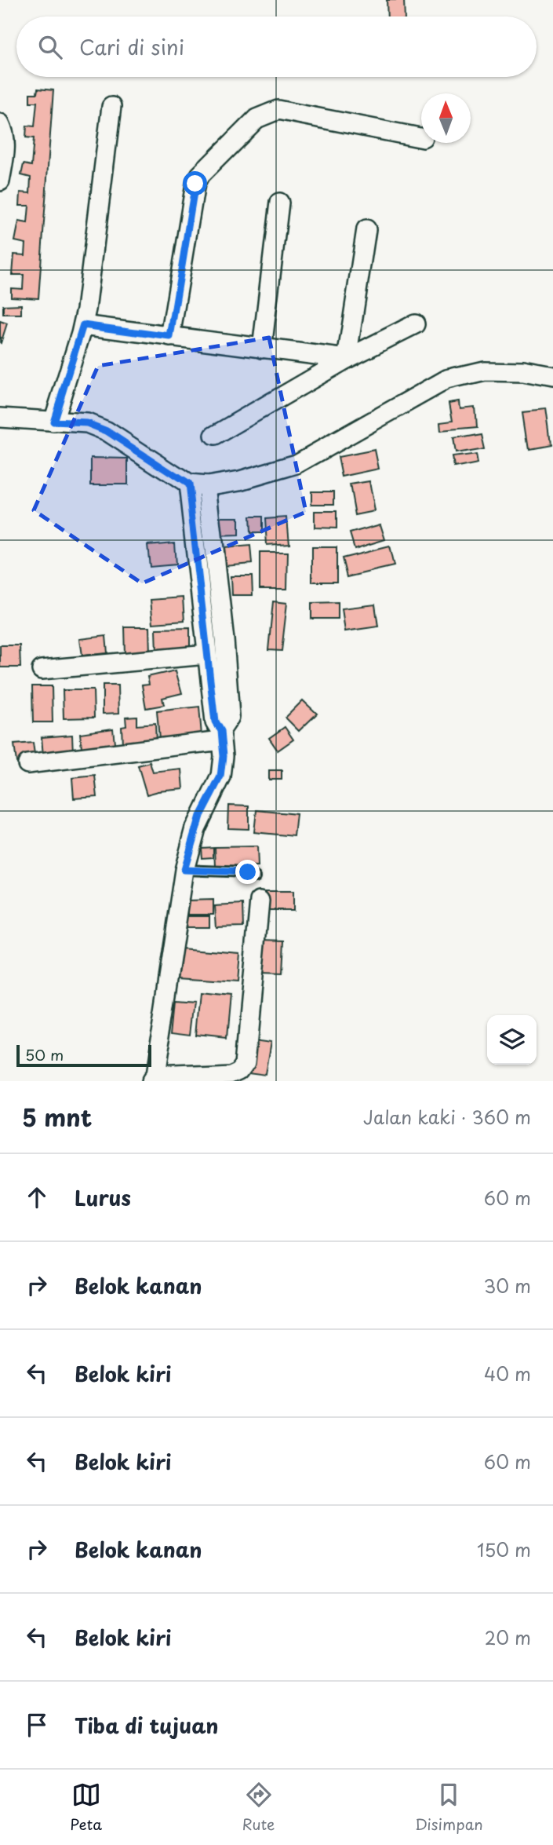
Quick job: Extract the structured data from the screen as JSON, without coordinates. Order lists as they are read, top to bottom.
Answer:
{
  "scale_bar": "50 m",
  "north": "top",
  "page": {
    "search": "Cari di sini",
    "scale": "50 m",
    "heading": ["5 mnt", "Jalan kaki · 360 m"],
    "list": [
      ["Lurus", "60 m"],
      ["Belok kanan", "30 m"],
      ["Belok kiri", "40 m"],
      ["Belok kiri", "60 m"],
      ["Belok kanan", "150 m"],
      ["Belok kiri", "20 m"],
      "Tiba di tujuan"
    ],
    "nav": ["Peta", "Rute", "Disimpan"]
  }
}
